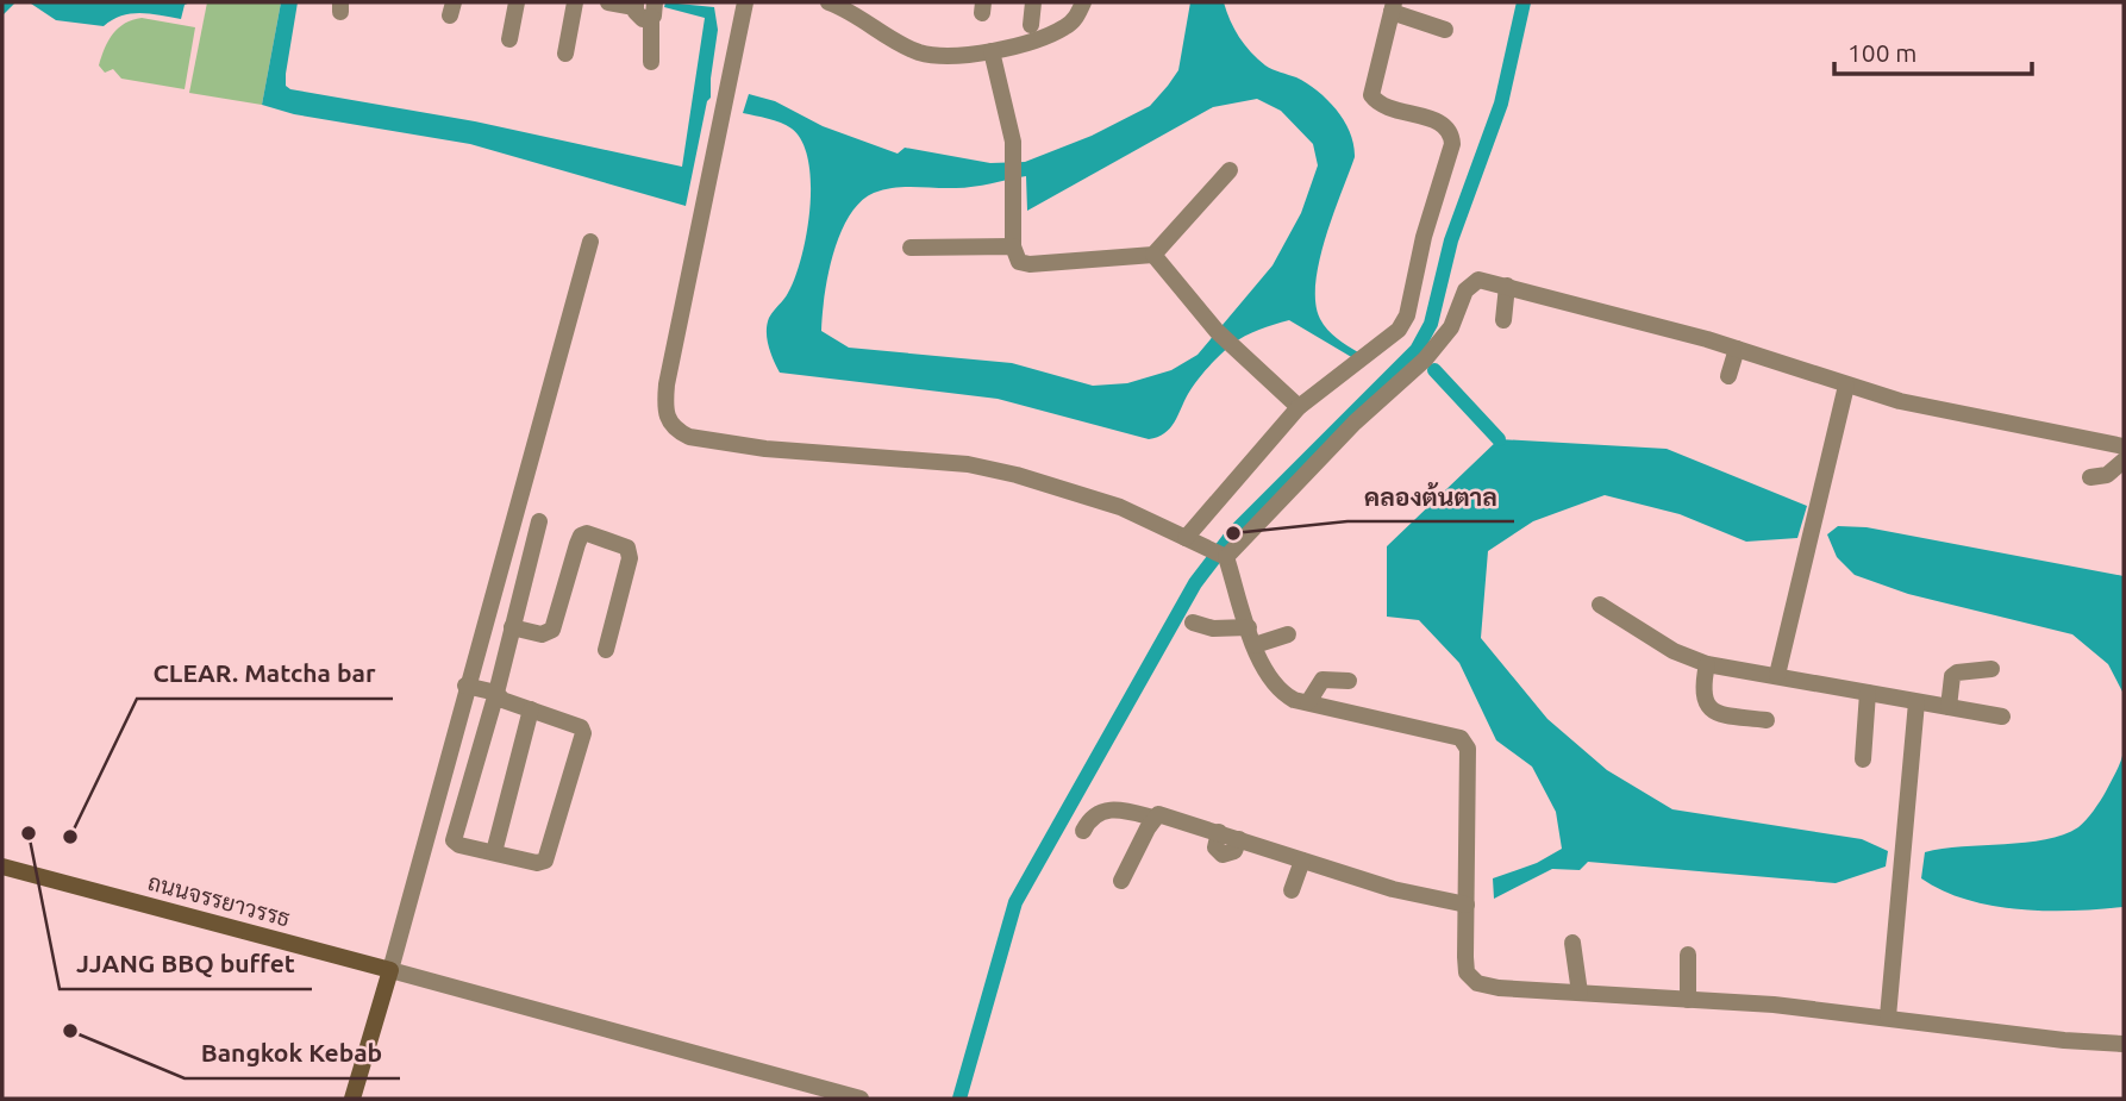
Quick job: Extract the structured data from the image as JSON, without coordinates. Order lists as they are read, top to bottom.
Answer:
{
  "streets": {
    "main road": ["ถนนจรรยาวรรธ"]
  },
  "places": [
    "คลองต้นตาล",
    "JJANG BBQ buffet",
    "CLEAR. Matcha bar",
    "Bangkok Kebab"
  ],
  "scale_bar": "100 m"
}
